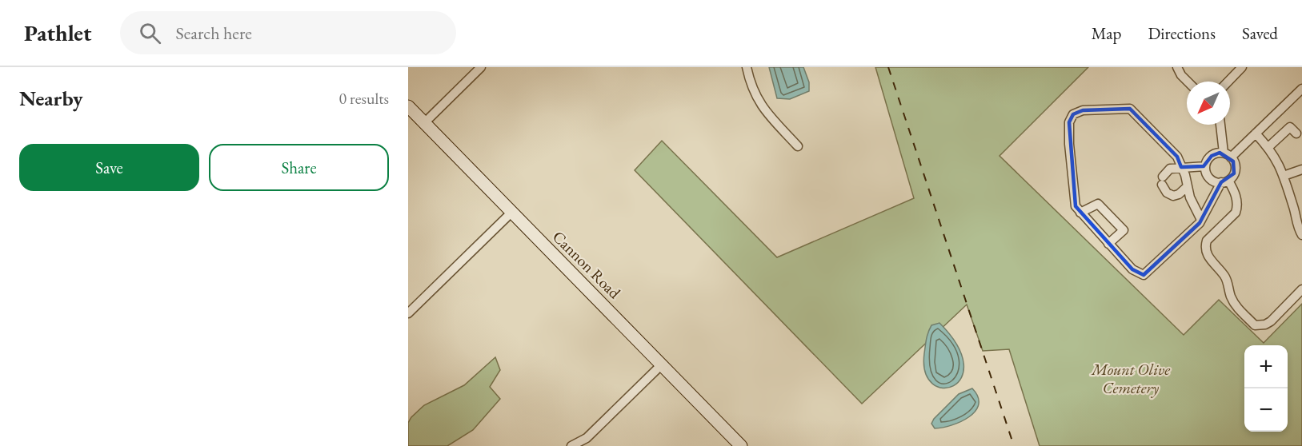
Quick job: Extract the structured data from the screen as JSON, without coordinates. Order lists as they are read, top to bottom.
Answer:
{
  "streets": {
    "main road": ["Cannon Road"]
  },
  "parks": ["Mount Olive Cemetery"],
  "north": "bottom left",
  "page": {
    "header": "Pathlet",
    "search": "Search here",
    "nav": ["Map", "Directions", "Saved"],
    "heading": ["Nearby", "0 results"],
    "buttons": ["Save", "Share"],
    "map_buttons": ["+", "−"]
  }
}
